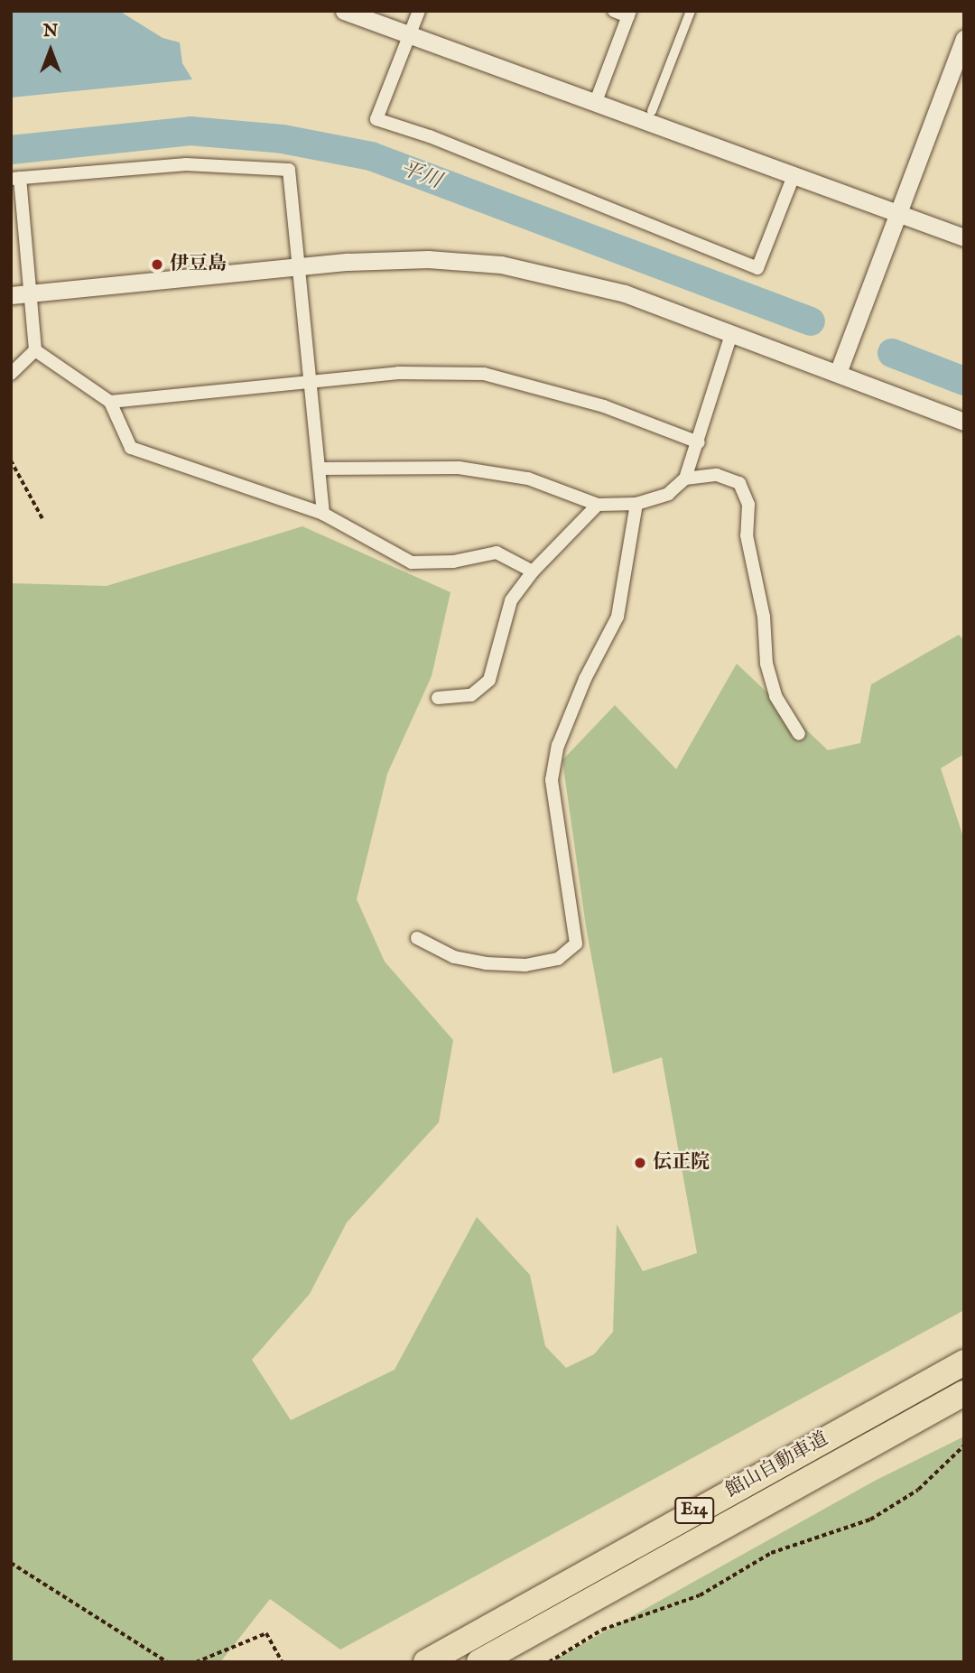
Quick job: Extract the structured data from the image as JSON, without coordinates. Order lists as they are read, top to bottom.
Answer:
{
  "streets": {
    "highway": ["館山自動車道", "E14"]
  },
  "water": ["平川"],
  "places": ["伊豆島", "伝正院"],
  "north": "top"
}
